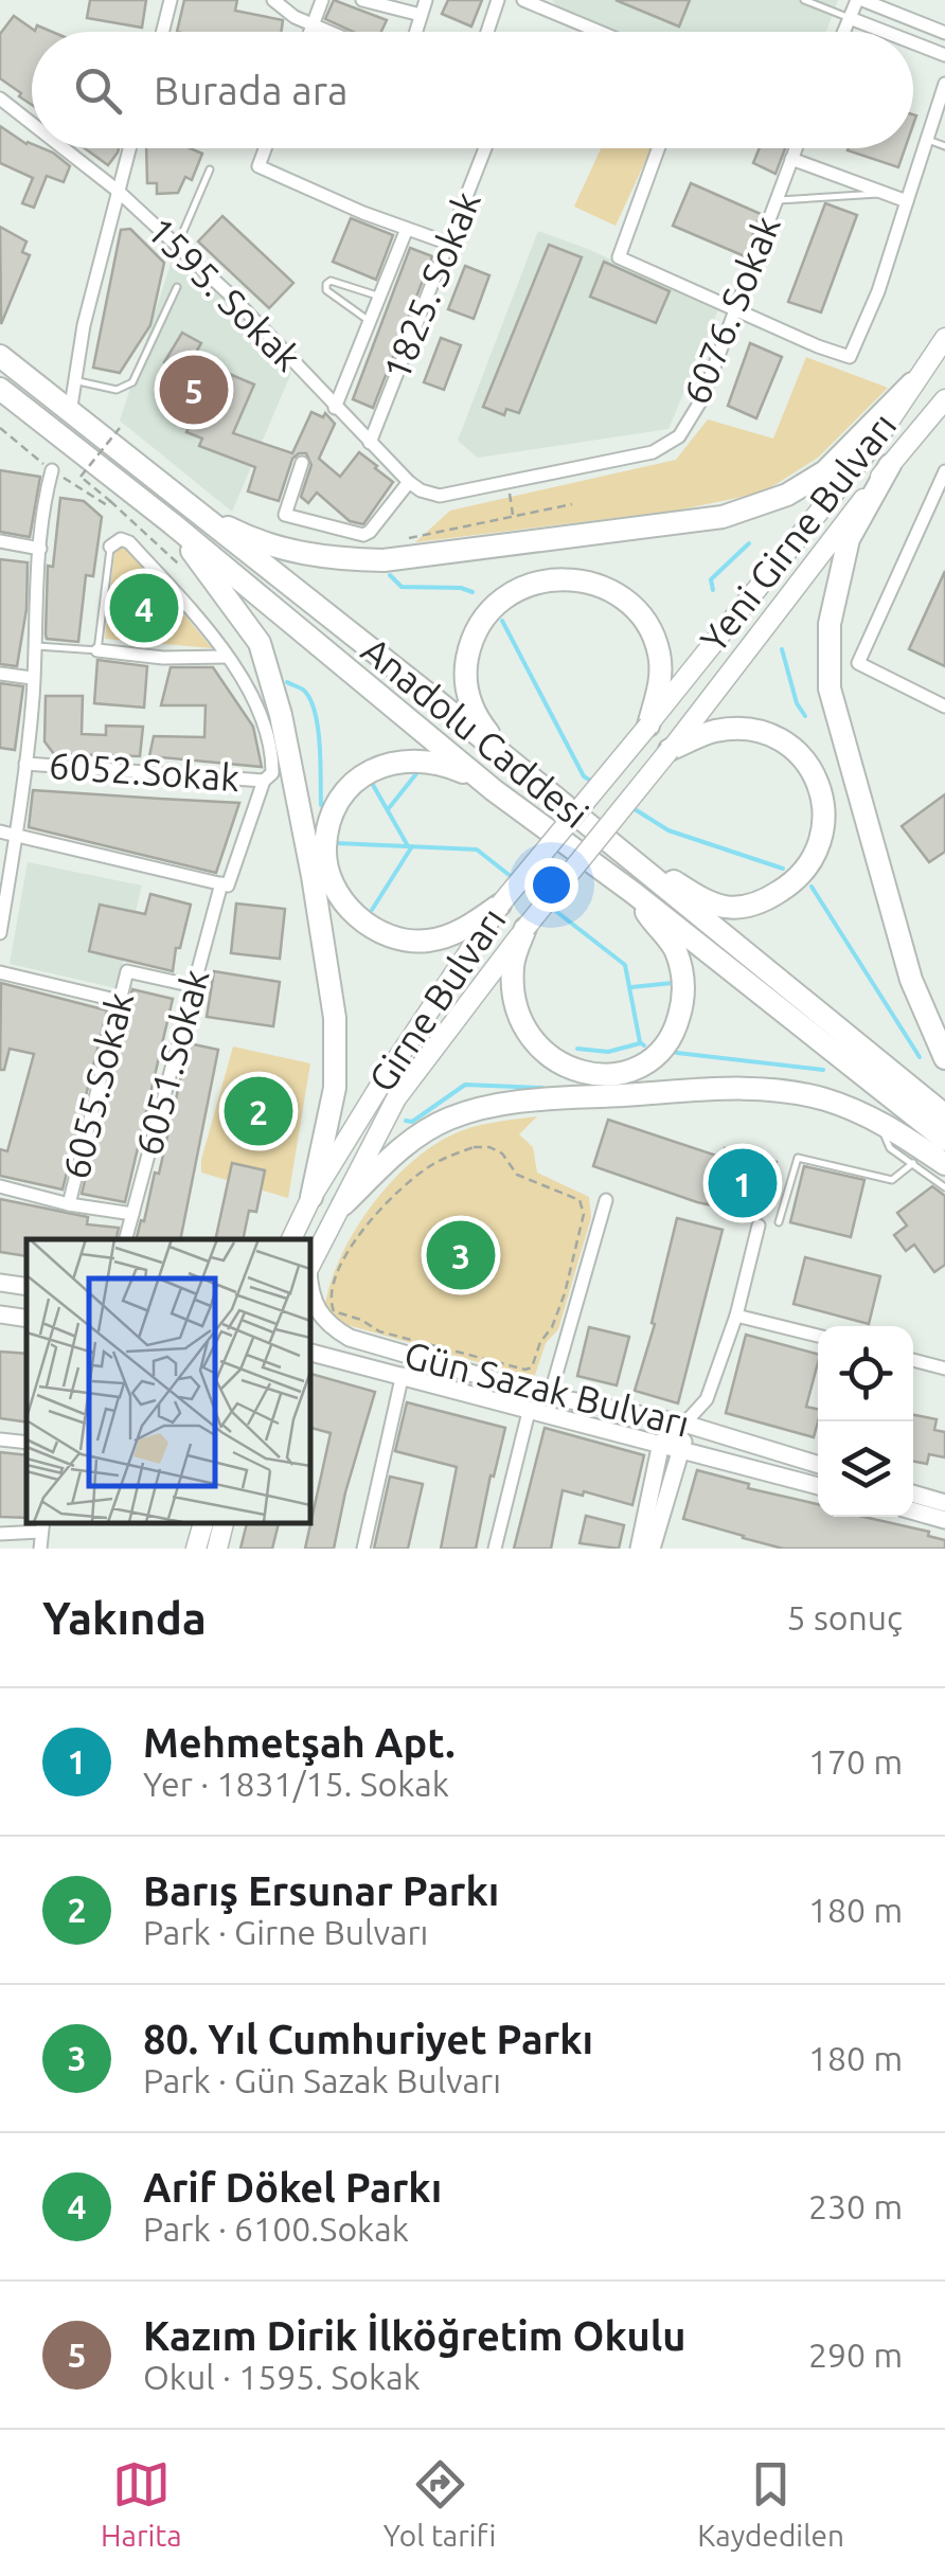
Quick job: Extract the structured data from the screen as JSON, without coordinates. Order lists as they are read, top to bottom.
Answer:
{
  "streets": {
    "highway": ["Anadolu Caddesi"],
    "main road": ["Yeni Girne Bulvarı", "Girne Bulvarı", "Gün Sazak Bulvarı"],
    "street": [
      "1825. Sokak",
      "1595. Sokak",
      "6076. Sokak",
      "6052.Sokak",
      "6051.Sokak",
      "6055.Sokak"
    ]
  },
  "crossings": [
    ["1825. Sokak", "1595. Sokak"],
    ["1595. Sokak", "6076. Sokak"],
    ["Yeni Girne Bulvarı", "Girne Bulvarı"],
    ["6052.Sokak", "6051.Sokak"],
    ["6051.Sokak", "6055.Sokak"]
  ],
  "page": {
    "search": "Burada ara",
    "pins": [
      "5",
      "4",
      "2",
      "1",
      "3"
    ],
    "heading": ["Yakında", "5 sonuç"],
    "list": [
      {
        "mark": "1",
        "name": "Mehmetşah Apt.",
        "note": "Yer · 1831/15. Sokak",
        "value": "170 m"
      },
      {
        "mark": "2",
        "name": "Barış Ersunar Parkı",
        "note": "Park · Girne Bulvarı",
        "value": "180 m"
      },
      {
        "mark": "3",
        "name": "80. Yıl Cumhuriyet Parkı",
        "note": "Park · Gün Sazak Bulvarı",
        "value": "180 m"
      },
      {
        "mark": "4",
        "name": "Arif Dökel Parkı",
        "note": "Park · 6100.Sokak",
        "value": "230 m"
      },
      {
        "mark": "5",
        "name": "Kazım Dirik İlköğretim Okulu",
        "note": "Okul · 1595. Sokak",
        "value": "290 m"
      }
    ],
    "nav": ["Harita", "Yol tarifi", "Kaydedilen"]
  }
}
